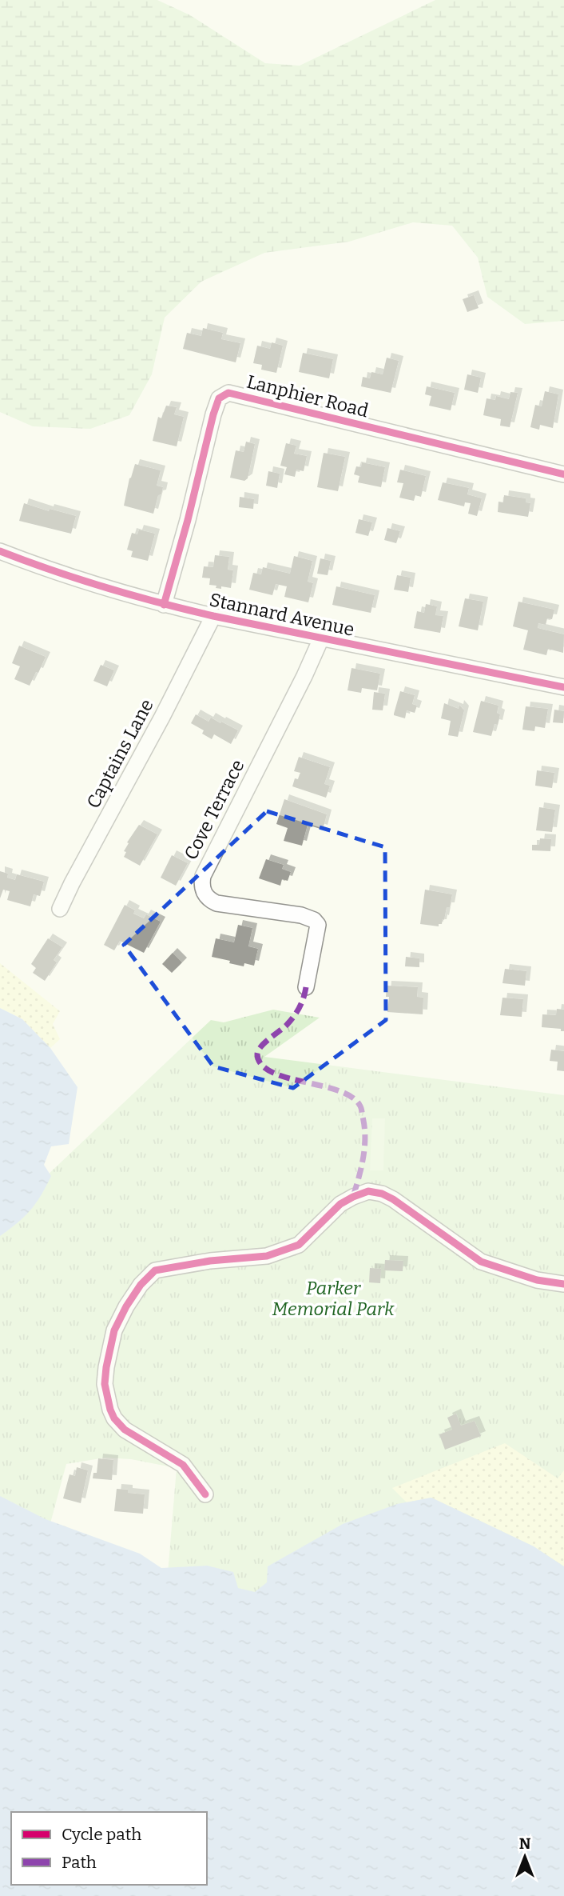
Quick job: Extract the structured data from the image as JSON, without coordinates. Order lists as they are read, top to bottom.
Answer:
{
  "streets": {
    "street": [
      "Lanphier Road",
      "Stannard Avenue",
      "Captains Lane",
      "Cove Terrace"
    ]
  },
  "crossings": [
    ["Lanphier Road", "Stannard Avenue"],
    ["Stannard Avenue", "Captains Lane"],
    ["Stannard Avenue", "Cove Terrace"]
  ],
  "parks": ["Parker Memorial Park"],
  "legend": ["Cycle path", "Path"],
  "north": "top"
}
